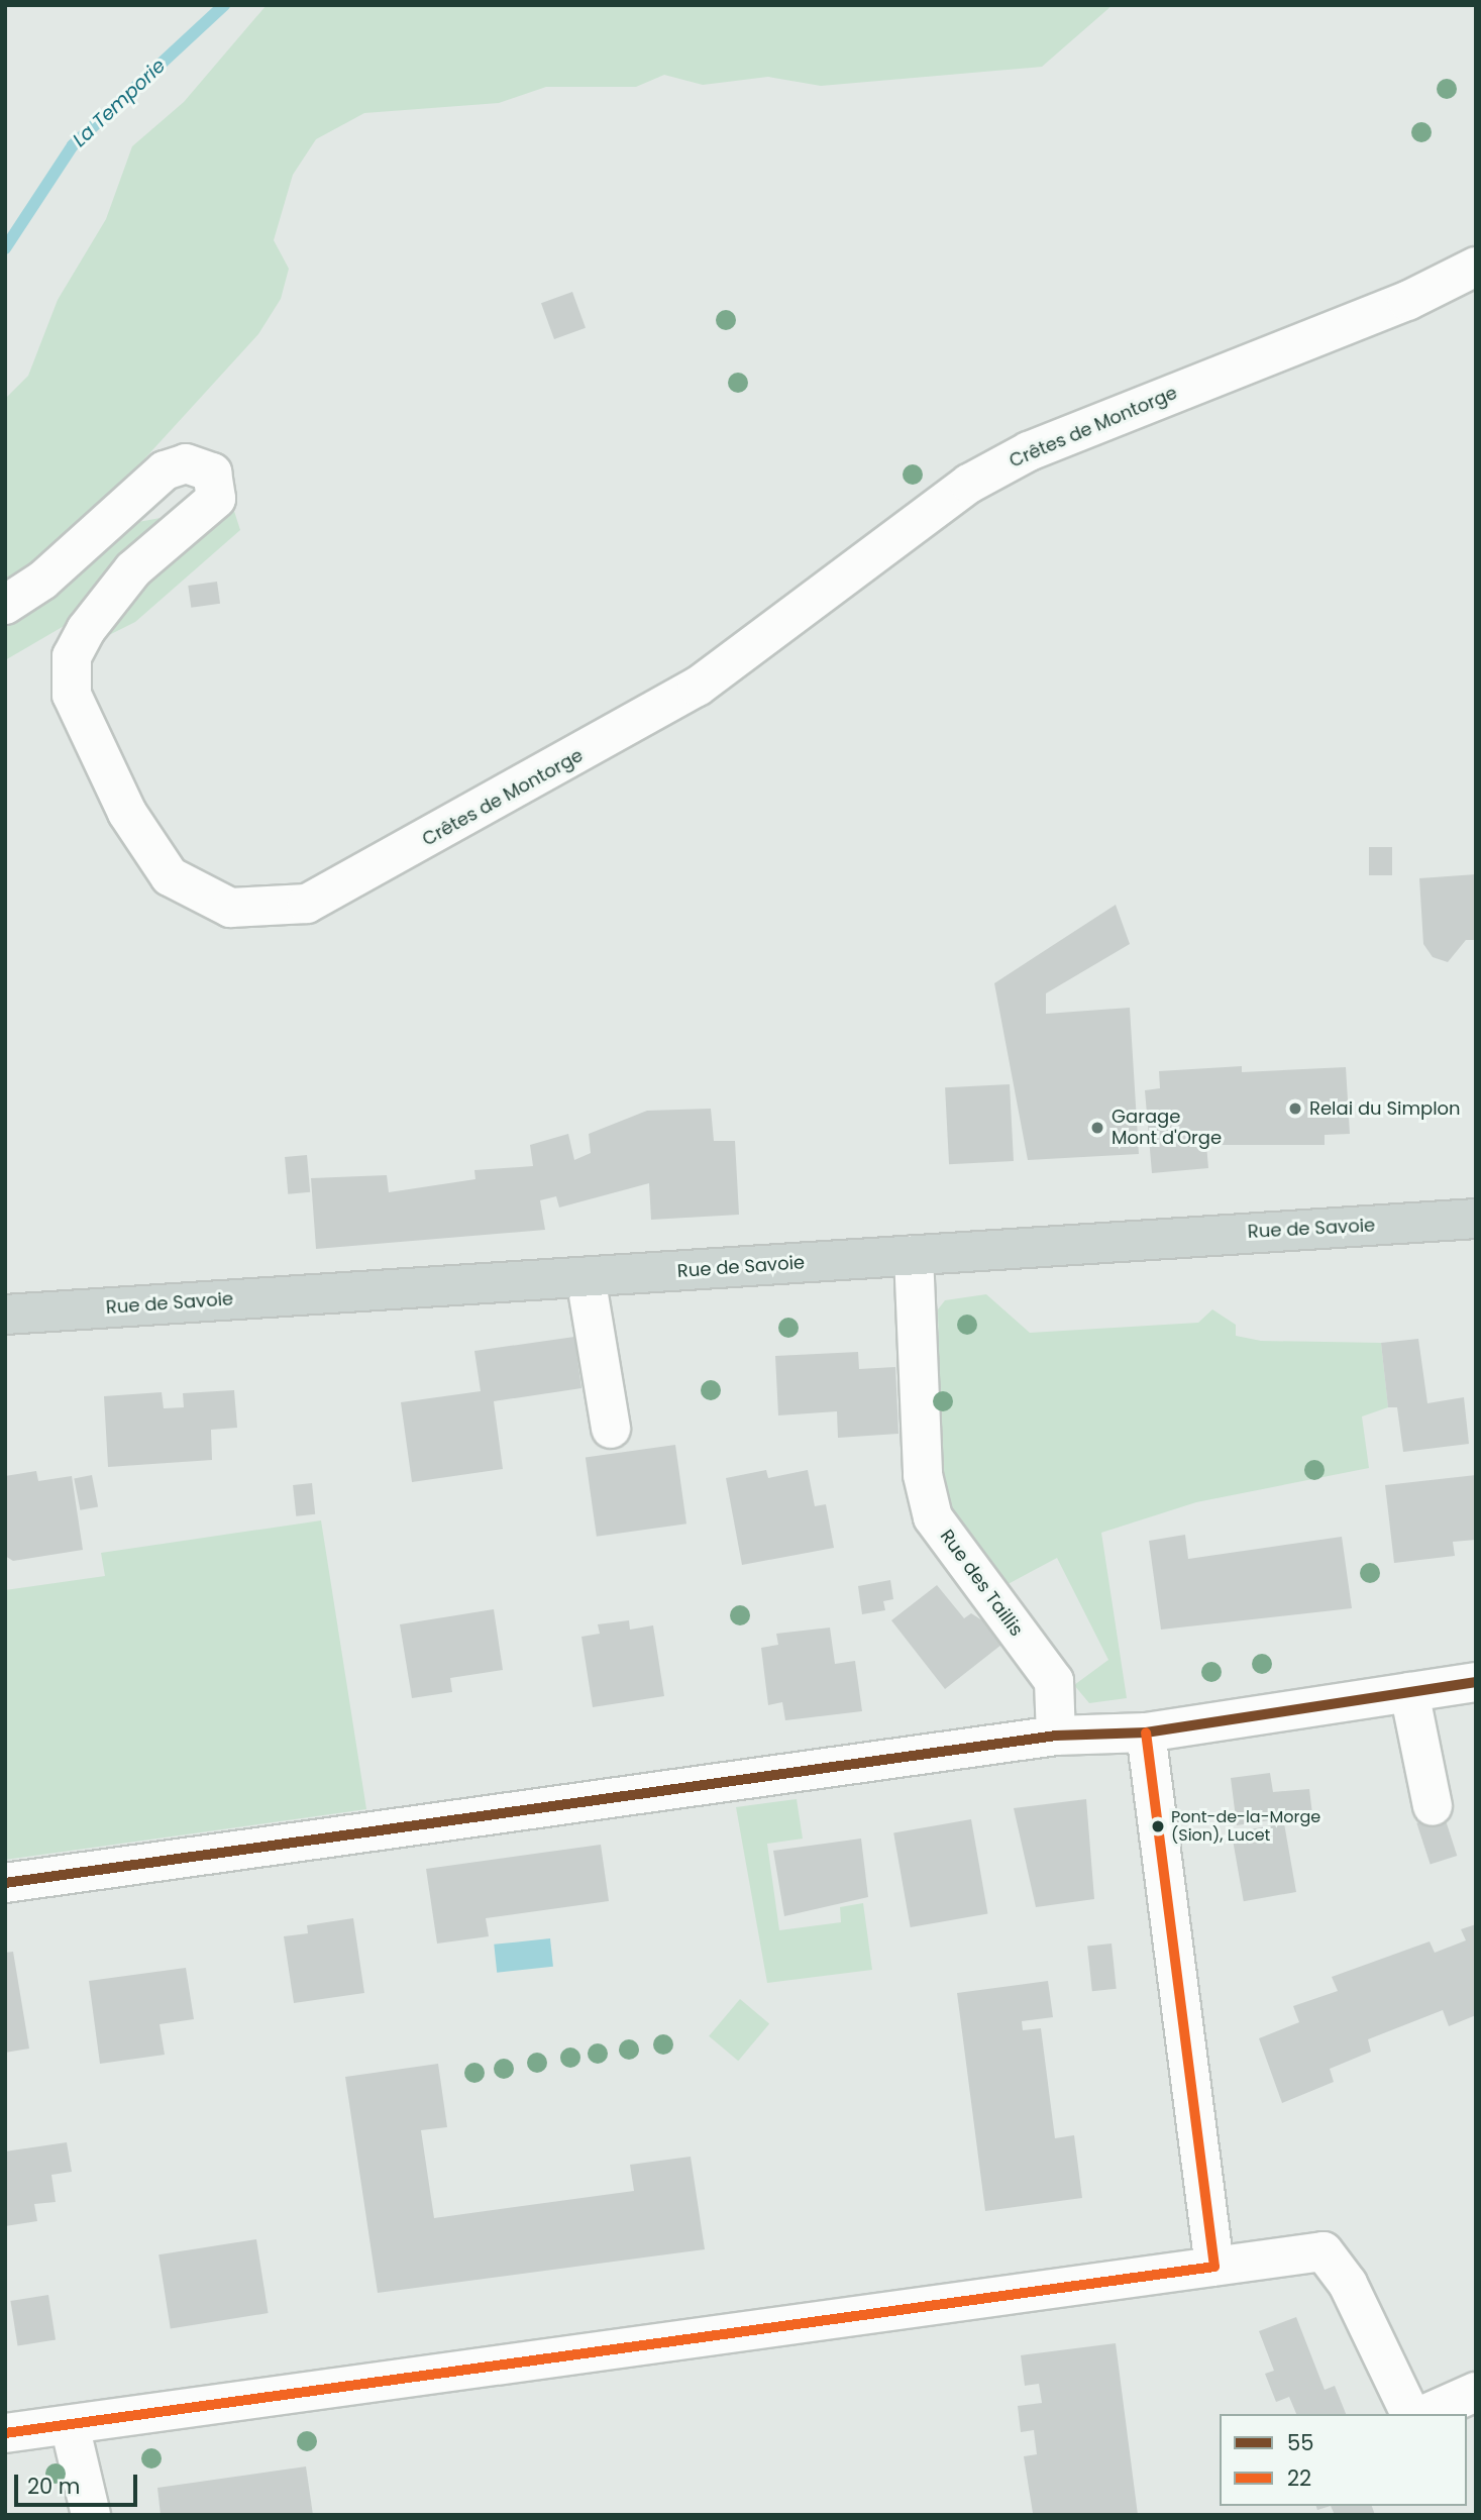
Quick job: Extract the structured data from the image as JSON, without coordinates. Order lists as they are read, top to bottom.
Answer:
{
  "streets": {
    "main road": ["Rue de Savoie"],
    "street": ["Crêtes de Montorge", "Rue des Taillis"]
  },
  "crossings": [
    ["Rue de Savoie", "Rue des Taillis"]
  ],
  "water": ["La Temporie"],
  "places": ["Relai du Simplon", "Garage Mont d'Orge", "Pont-de-la-Morge (Sion), Lucet"],
  "lines": ["transit line 55", "transit line 22"],
  "legend": ["55", "22"],
  "scale_bar": "20 m"
}
